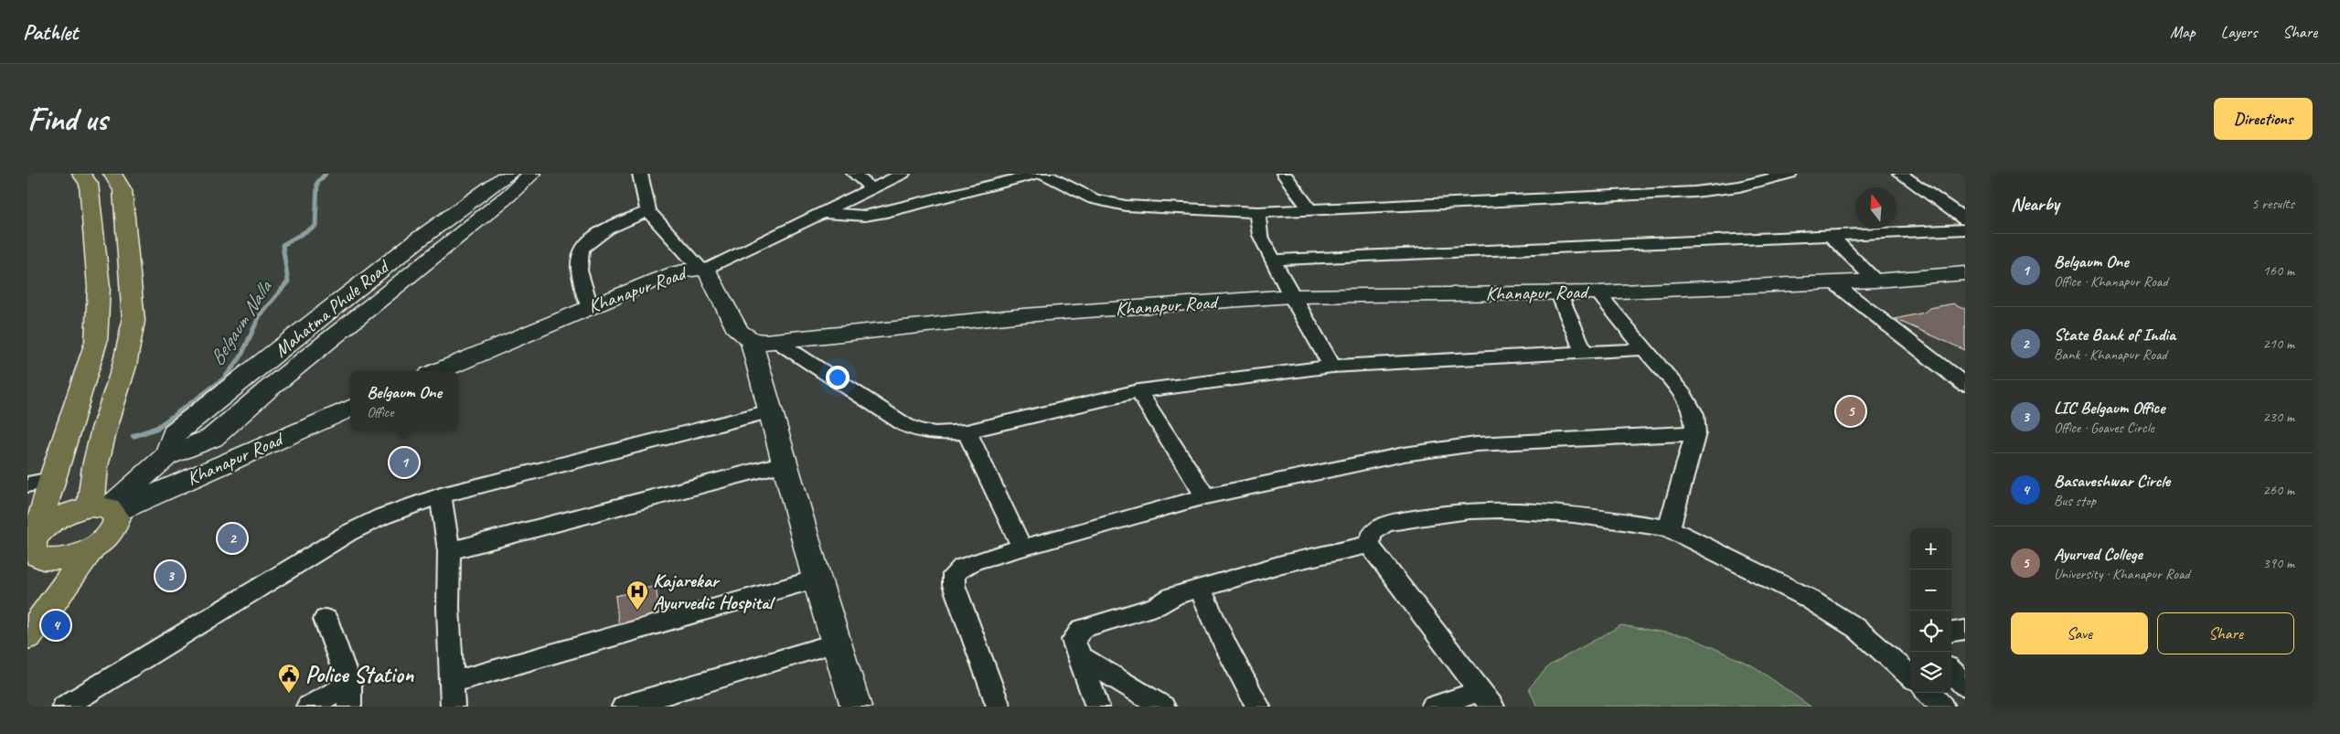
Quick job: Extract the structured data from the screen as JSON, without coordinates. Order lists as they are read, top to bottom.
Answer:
{
  "streets": {
    "main road": ["Khanapur Road", "Mahatma Phule Road"]
  },
  "water": ["Belgaum Nalla"],
  "places": {
    "hospital": ["Kajarekar Ayurvedic Hospital"],
    "public building": ["Police Station"]
  },
  "north": "top",
  "page": {
    "header": "Pathlet",
    "nav": ["Map", "Layers", "Share"],
    "buttons": [
      "Directions",
      ["Save", "Share"]
    ],
    "title": "Find us",
    "heading": ["Nearby", "5 results"],
    "list": [
      {
        "mark": "1",
        "name": "Belgaum One",
        "note": "Office · Khanapur Road",
        "value": "160 m"
      },
      {
        "mark": "2",
        "name": "State Bank of India",
        "note": "Bank · Khanapur Road",
        "value": "210 m"
      },
      {
        "mark": "3",
        "name": "LIC Belgaum Office",
        "note": "Office · Goaves Circle",
        "value": "230 m"
      },
      {
        "mark": "4",
        "name": "Basaveshwar Circle",
        "note": "Bus stop",
        "value": "260 m"
      },
      {
        "mark": "5",
        "name": "Ayurved College",
        "note": "University · Khanapur Road",
        "value": "390 m"
      }
    ],
    "popup": ["Belgaum One", "Office"],
    "pins": [
      "5",
      "1",
      "2",
      "3",
      "4"
    ],
    "map_buttons": ["+", "−"]
  }
}
